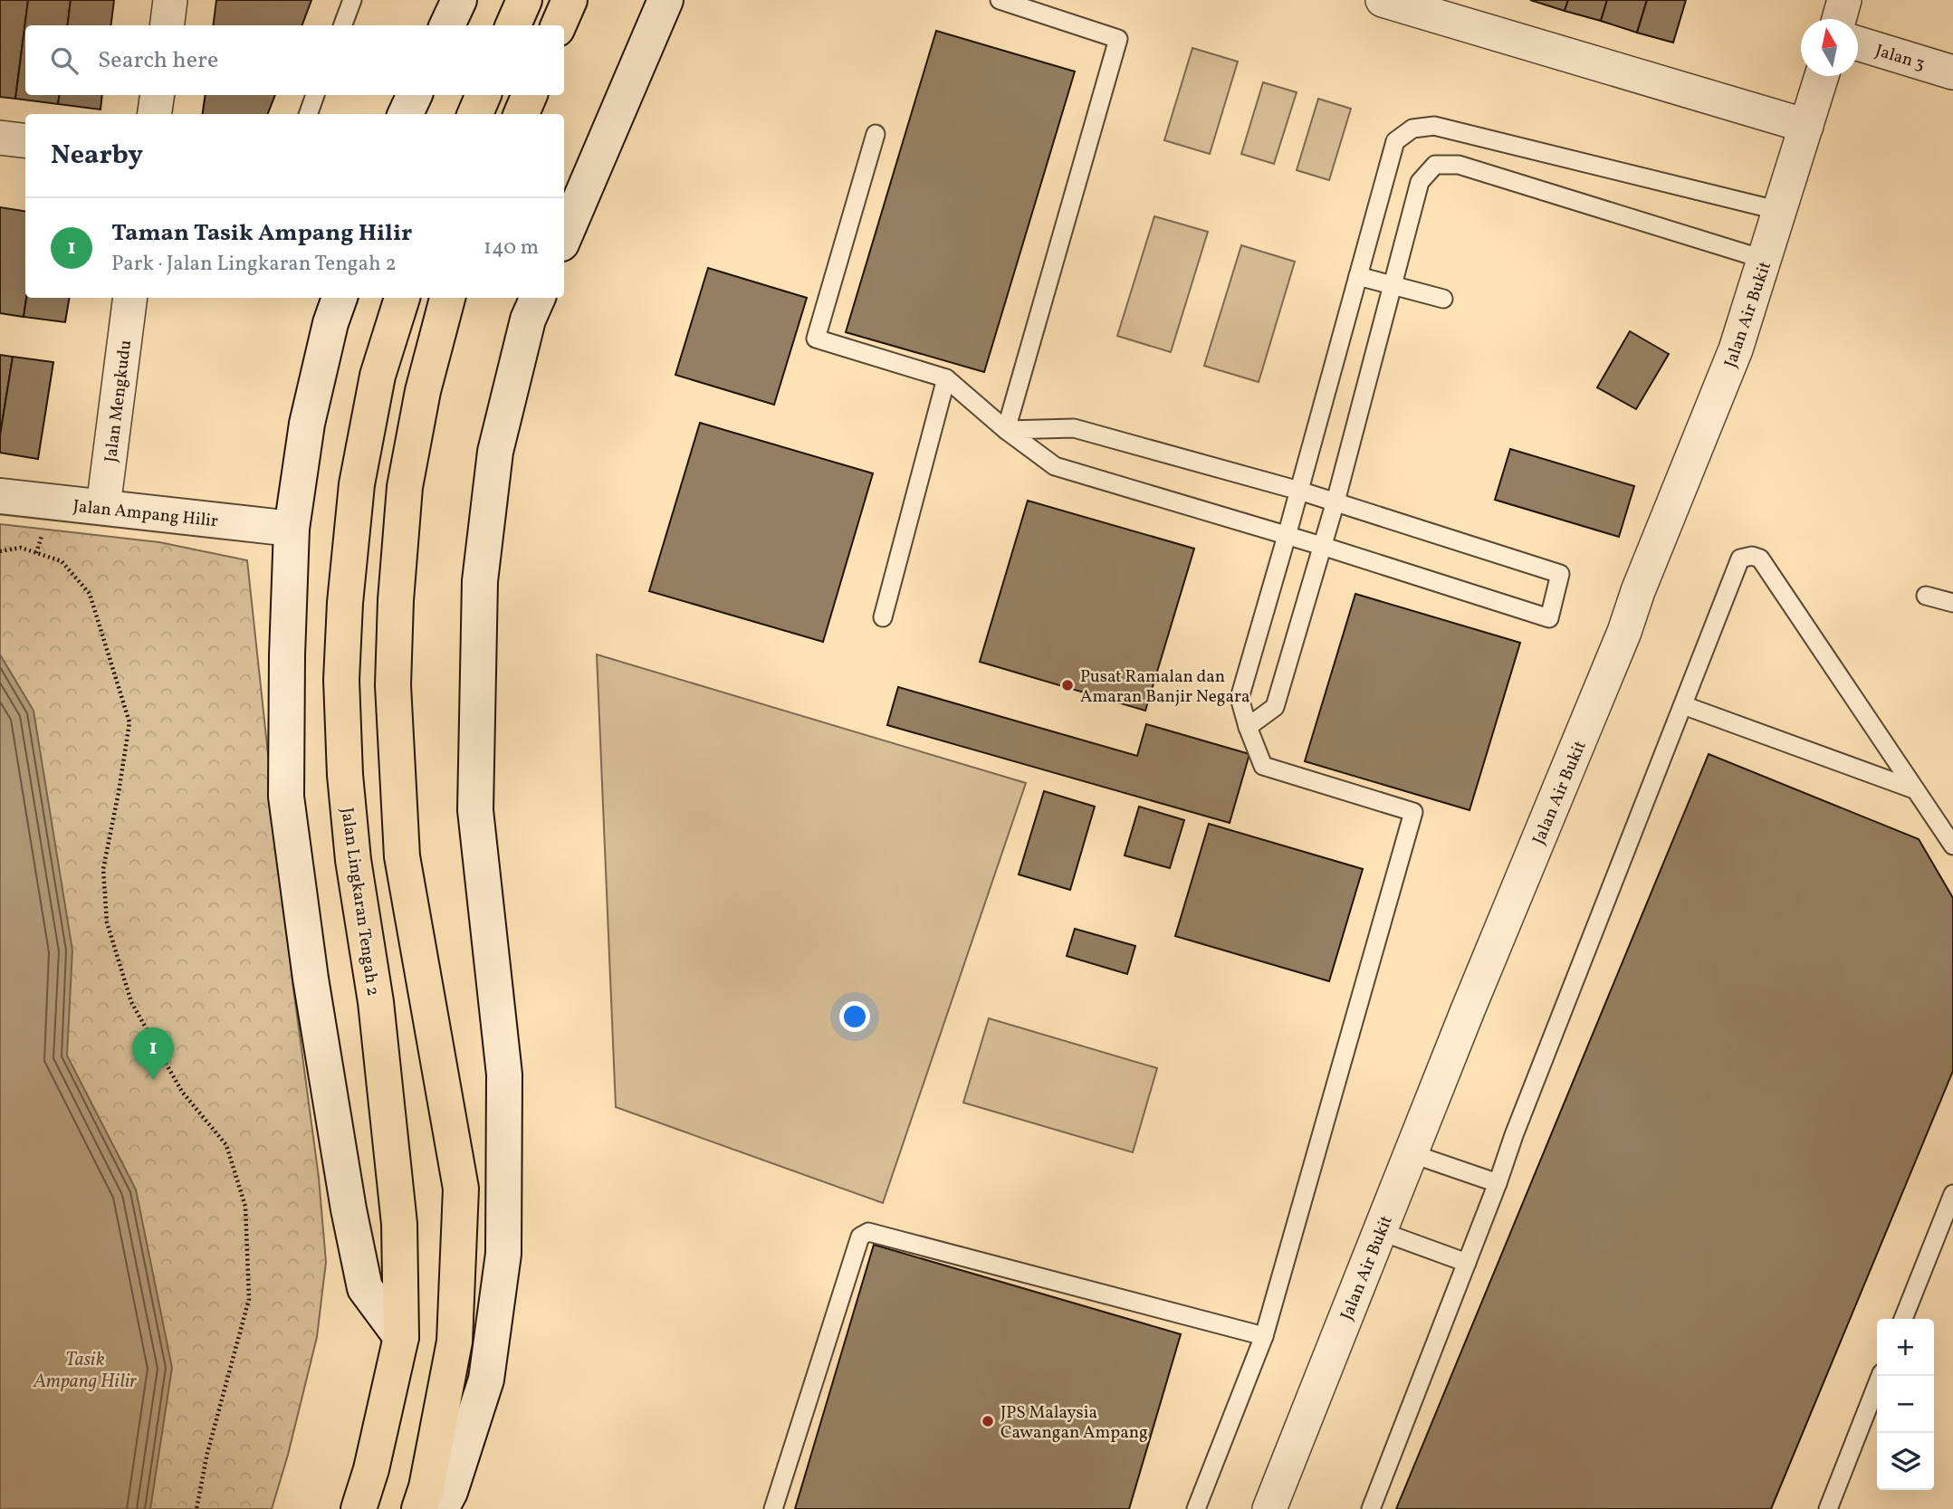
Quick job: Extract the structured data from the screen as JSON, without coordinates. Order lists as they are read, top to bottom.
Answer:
{
  "streets": {
    "highway": ["Jalan Lingkaran Tengah 2"],
    "main road": ["Jalan Ampang Hilir"],
    "street": ["Jalan 3", "Jalan Air Bukit", "Jalan Mengkudu"]
  },
  "crossings": [
    ["Jalan Mengkudu", "Jalan Ampang Hilir"]
  ],
  "water": ["Tasik Ampang Hilir"],
  "places": ["Pusat Ramalan dan Amaran Banjir Negara", "JPS Malaysia Cawangan Ampang"],
  "north": "top",
  "page": {
    "search": "Search here",
    "heading": "Nearby",
    "list": [
      {
        "mark": "1",
        "name": "Taman Tasik Ampang Hilir",
        "note": "Park · Jalan Lingkaran Tengah 2",
        "value": "140 m"
      }
    ],
    "pins": "1",
    "map_buttons": ["+", "−"]
  }
}
